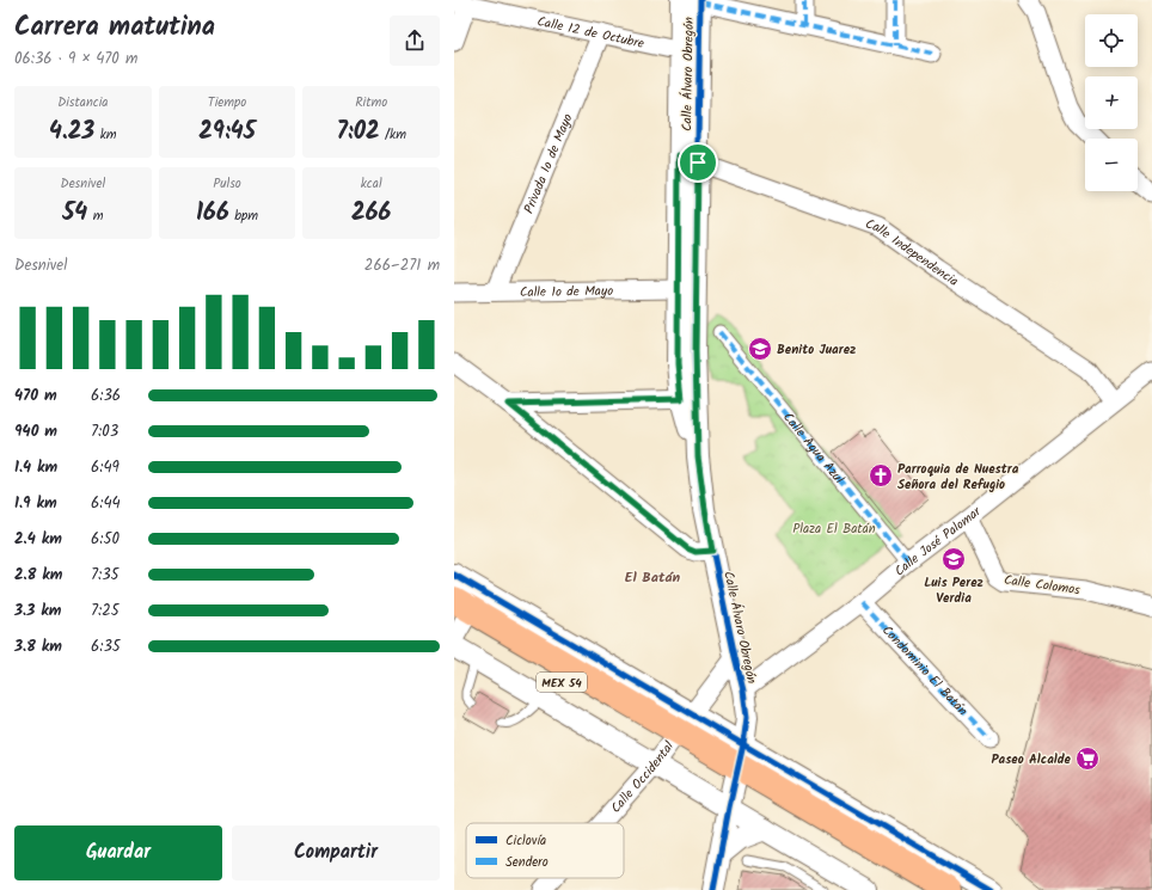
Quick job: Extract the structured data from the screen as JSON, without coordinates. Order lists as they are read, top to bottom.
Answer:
{
  "streets": {
    "main road": ["MEX 54"],
    "street": [
      "Calle 12 de Octubre",
      "Calle Álvaro Obregón",
      "Privada 1o de Mayo",
      "Calle Independencia",
      "Calle 1o de Mayo",
      "Calle Agua Azul",
      "Calle José Palomar",
      "Calle Colomos",
      "Condominio El Batán",
      "Calle Occidental"
    ]
  },
  "crossings": [
    ["Calle 12 de Octubre", "Calle Álvaro Obregón"],
    ["Calle 12 de Octubre", "Privada 1o de Mayo"],
    ["Calle Álvaro Obregón", "Calle Independencia"],
    ["Calle Álvaro Obregón", "Calle 1o de Mayo"],
    ["Calle Álvaro Obregón", "Calle José Palomar"],
    ["Calle Álvaro Obregón", "MEX 54"],
    ["Calle Álvaro Obregón", "Calle Occidental"],
    ["Privada 1o de Mayo", "Calle 1o de Mayo"],
    ["Calle Independencia", "Calle José Palomar"],
    ["Calle Agua Azul", "Calle José Palomar"],
    ["Calle José Palomar", "Calle Colomos"],
    ["Calle José Palomar", "Condominio El Batán"],
    ["MEX 54", "Calle Occidental"]
  ],
  "districts": ["El Batán"],
  "parks": ["Plaza El Batán"],
  "places": {
    "school or university": ["Benito Juarez", "Luis Perez Verdia"],
    "church": ["Parroquia de Nuestra Señora del Refugio"],
    "supermarket": ["Paseo Alcalde"]
  },
  "legend": ["Ciclovía", "Sendero"],
  "page": {
    "heading": ["Carrera matutina", "06:36 · 9 × 470 m"],
    "map_buttons": ["+", "−"],
    "stats": [
      ["Distancia", "4.23 km"],
      ["Tiempo", "29:45"],
      ["Ritmo", "7:02 /km"],
      ["Desnivel", "54 m"],
      ["Pulso", "166 bpm"],
      ["kcal", "266"]
    ],
    "chart": ["Desnivel", "266–271 m"],
    "list": [
      {
        "name": "470 m",
        "note": "6:36"
      },
      {
        "name": "940 m",
        "note": "7:03"
      },
      {
        "name": "1.4 km",
        "note": "6:49"
      },
      {
        "name": "1.9 km",
        "note": "6:44"
      },
      {
        "name": "2.4 km",
        "note": "6:50"
      },
      {
        "name": "2.8 km",
        "note": "7:35"
      },
      {
        "name": "3.3 km",
        "note": "7:25"
      },
      {
        "name": "3.8 km",
        "note": "6:35"
      }
    ],
    "buttons": ["Guardar", "Compartir"]
  }
}
